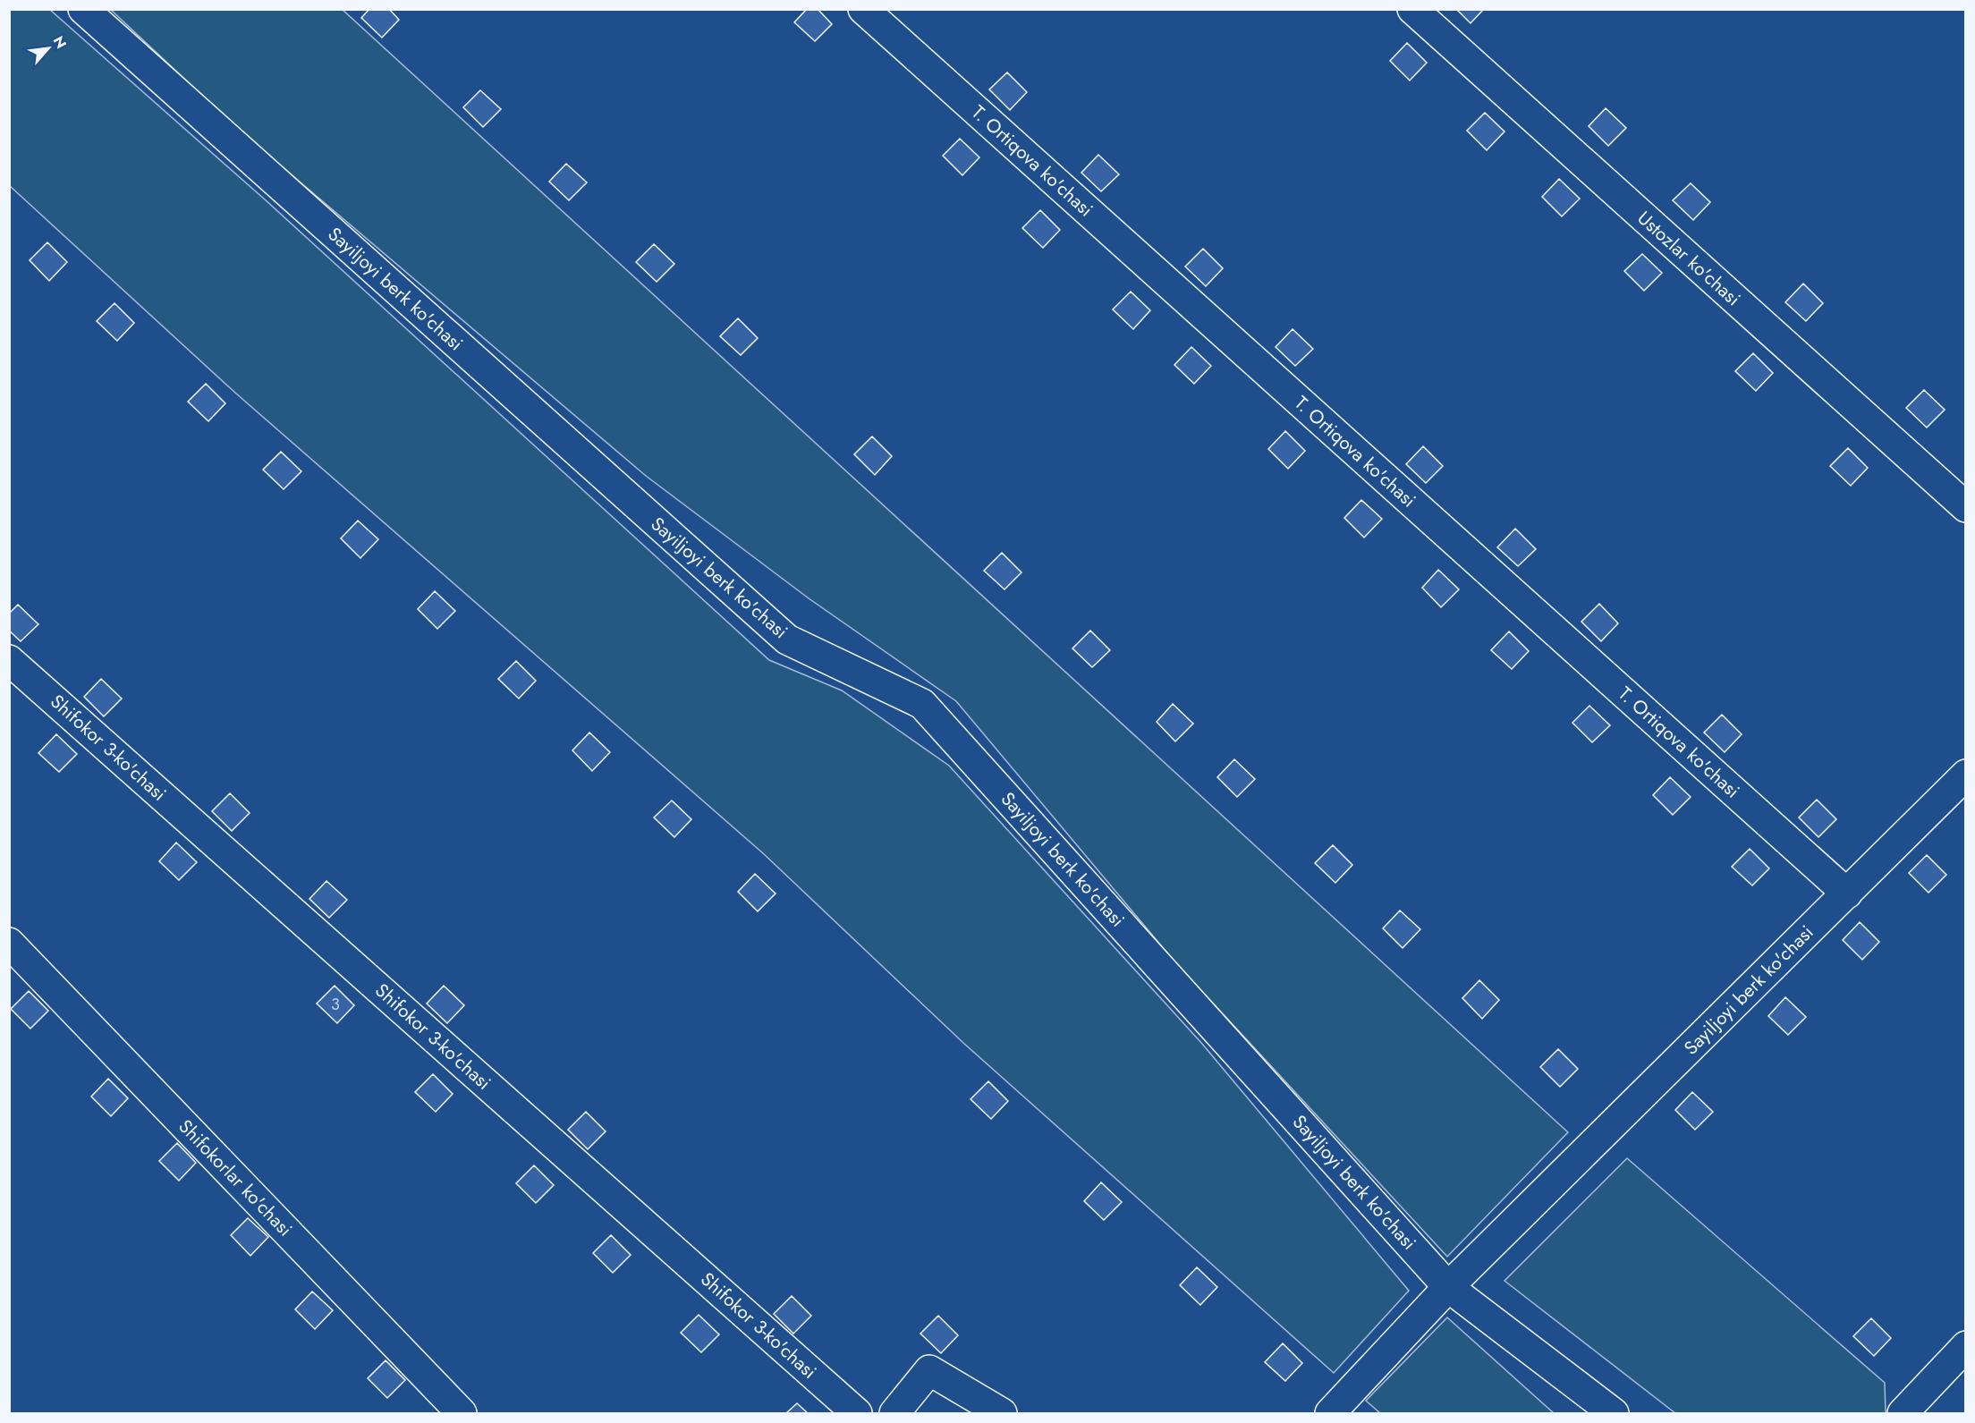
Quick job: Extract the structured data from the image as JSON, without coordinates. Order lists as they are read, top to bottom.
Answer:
{
  "streets": {
    "street": [
      "T. Ortiqova ko'chasi",
      "Ustozlar ko'chasi",
      "Sayiljoyi berk ko'chasi",
      "Shifokor 3-ko'chasi",
      "Shifokorlar ko'chasi"
    ]
  },
  "crossings": [
    ["T. Ortiqova ko'chasi", "Sayiljoyi berk ko'chasi"]
  ],
  "house_numbers": ["3"],
  "north": "top right"
}
